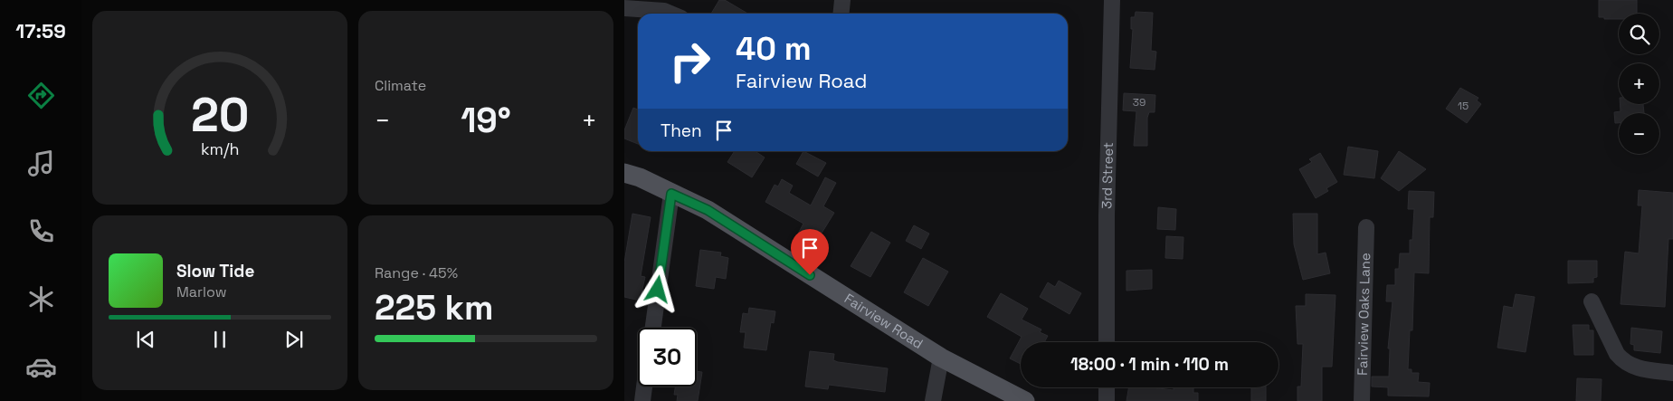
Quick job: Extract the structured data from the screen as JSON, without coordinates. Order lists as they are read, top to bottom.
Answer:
{
  "streets": {
    "main road": ["Fairview Road"],
    "street": ["3rd Street", "Fairview Oaks Lane"]
  },
  "house_numbers": ["39", "15"],
  "page": {
    "tabs": "17:59",
    "tile": [
      "Climate",
      ["Range · 45%", "225 km"]
    ],
    "map_buttons": ["+", "−"],
    "turn": ["40 m", "Fairview Road"],
    "heat": ["−", "19°", "+"],
    "then": "Then",
    "song": ["Slow Tide", "Marlow"],
    "limit": "30",
    "trip": "18:00 · 1 min · 110 m",
    "gauge": ["20", "km/h"]
  }
}
